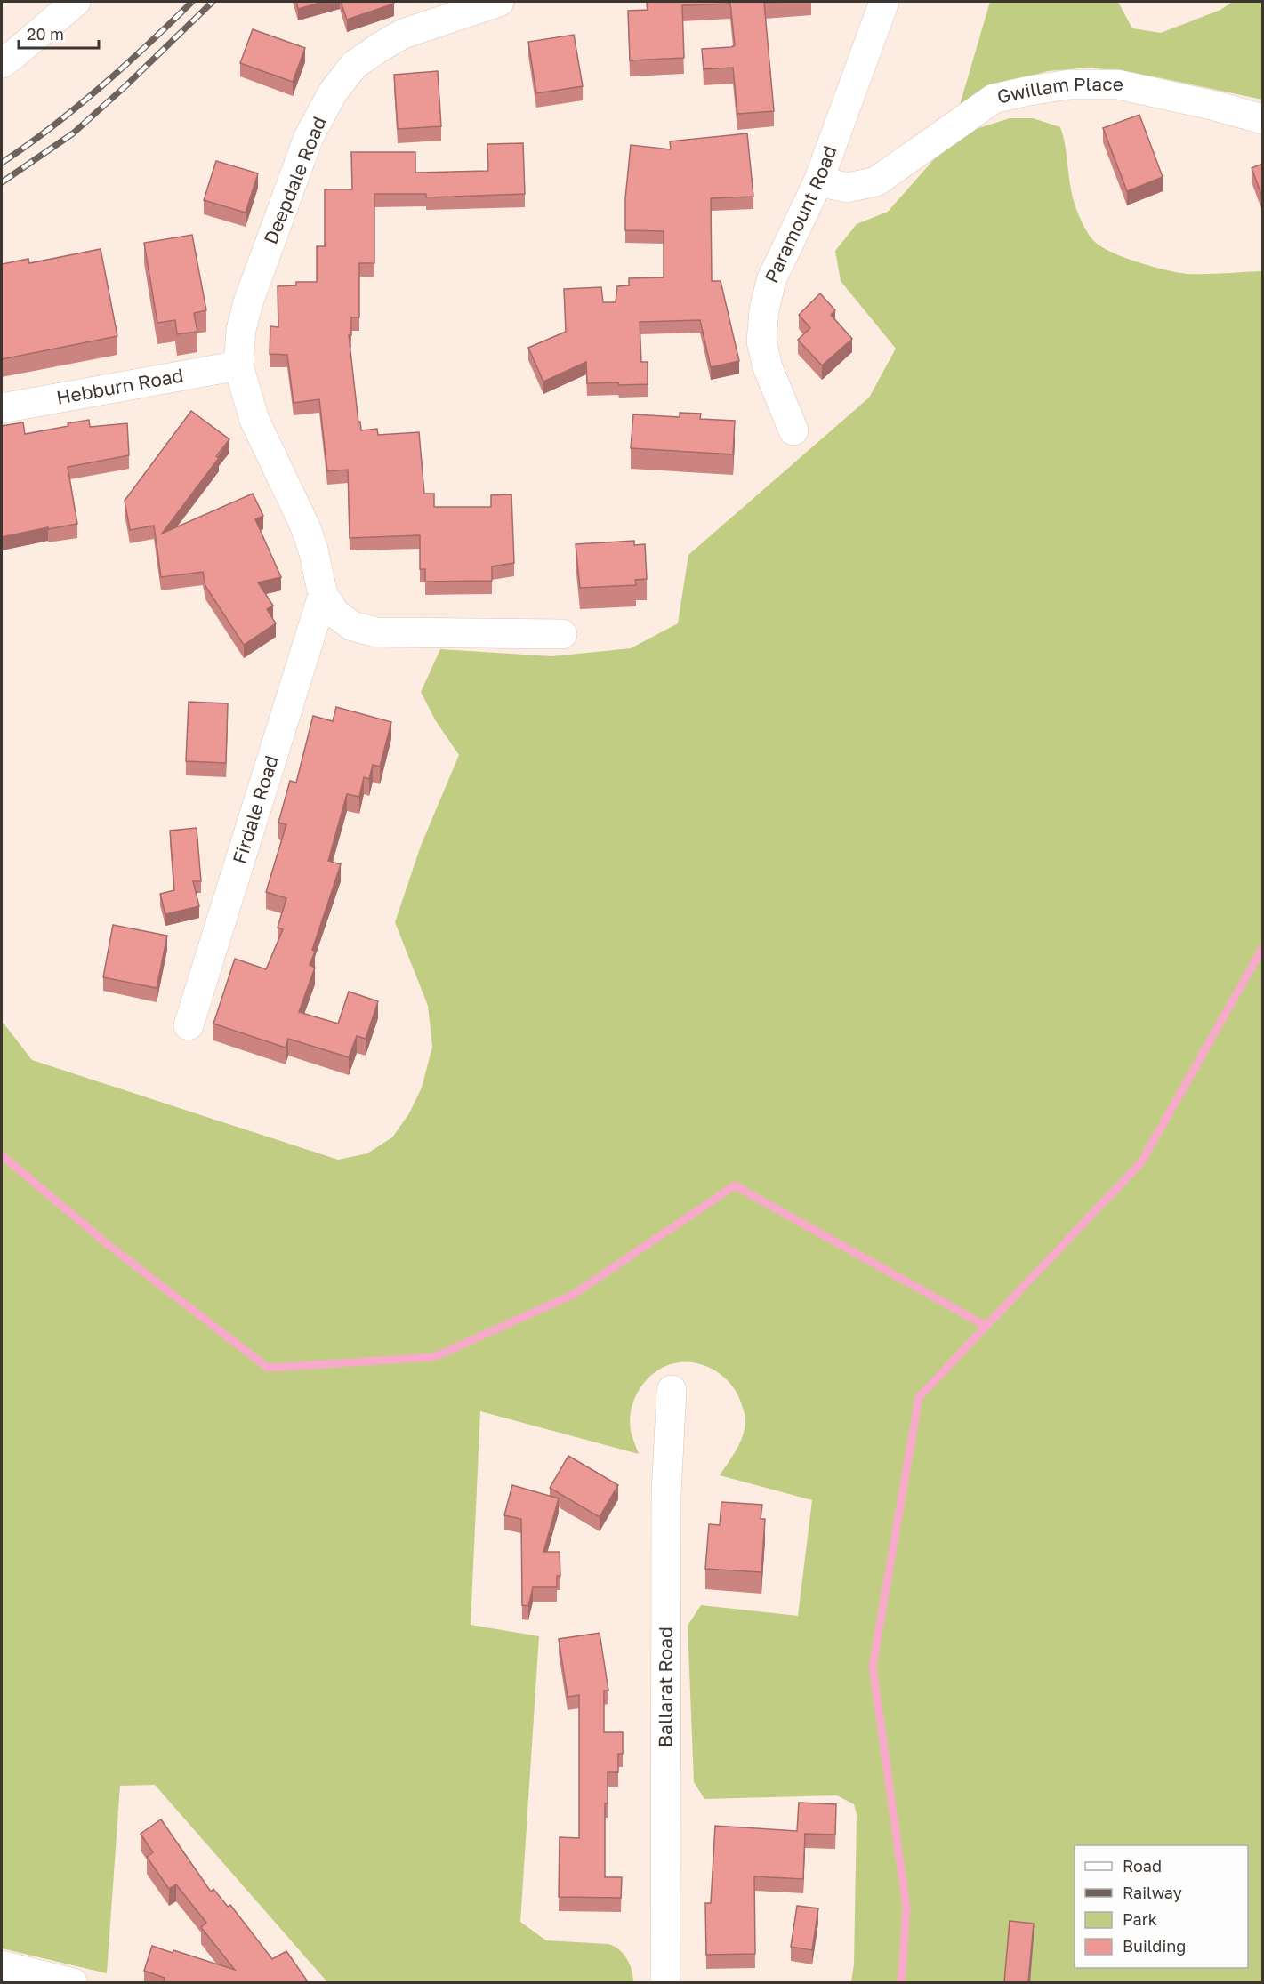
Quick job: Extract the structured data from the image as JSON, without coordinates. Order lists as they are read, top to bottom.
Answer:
{
  "streets": {
    "street": [
      "Gwillam Place",
      "Deepdale Road",
      "Paramount Road",
      "Hebburn Road",
      "Firdale Road",
      "Ballarat Road"
    ]
  },
  "crossings": [
    ["Gwillam Place", "Paramount Road"],
    ["Deepdale Road", "Hebburn Road"],
    ["Deepdale Road", "Firdale Road"],
    ["Hebburn Road", "Firdale Road"]
  ],
  "legend": [
    "Road",
    "Railway",
    "Park",
    "Building"
  ],
  "scale_bar": "20 m"
}
